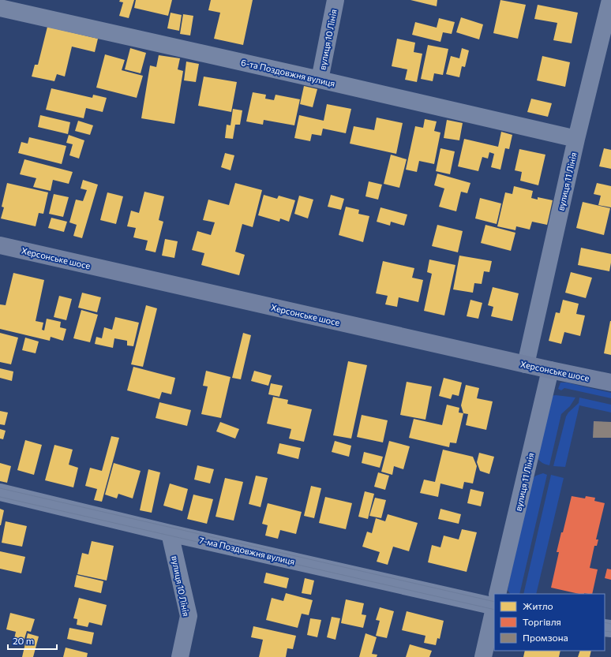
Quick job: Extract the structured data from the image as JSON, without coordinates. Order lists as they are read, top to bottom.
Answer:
{
  "streets": {
    "main road": ["Херсонське шосе"],
    "street": [
      "вулиця 10 Лінія",
      "6-та Поздовжня вулиця",
      "вулиця 11 Лінія",
      "7-ма Поздовжня вулиця"
    ]
  },
  "crossings": [
    ["вулиця 10 Лінія", "6-та Поздовжня вулиця"],
    ["вулиця 10 Лінія", "7-ма Поздовжня вулиця"],
    ["6-та Поздовжня вулиця", "вулиця 11 Лінія"],
    ["вулиця 11 Лінія", "Херсонське шосе"]
  ],
  "legend": ["Житло", "Торгівля", "Промзона"],
  "scale_bar": "20 m"
}
